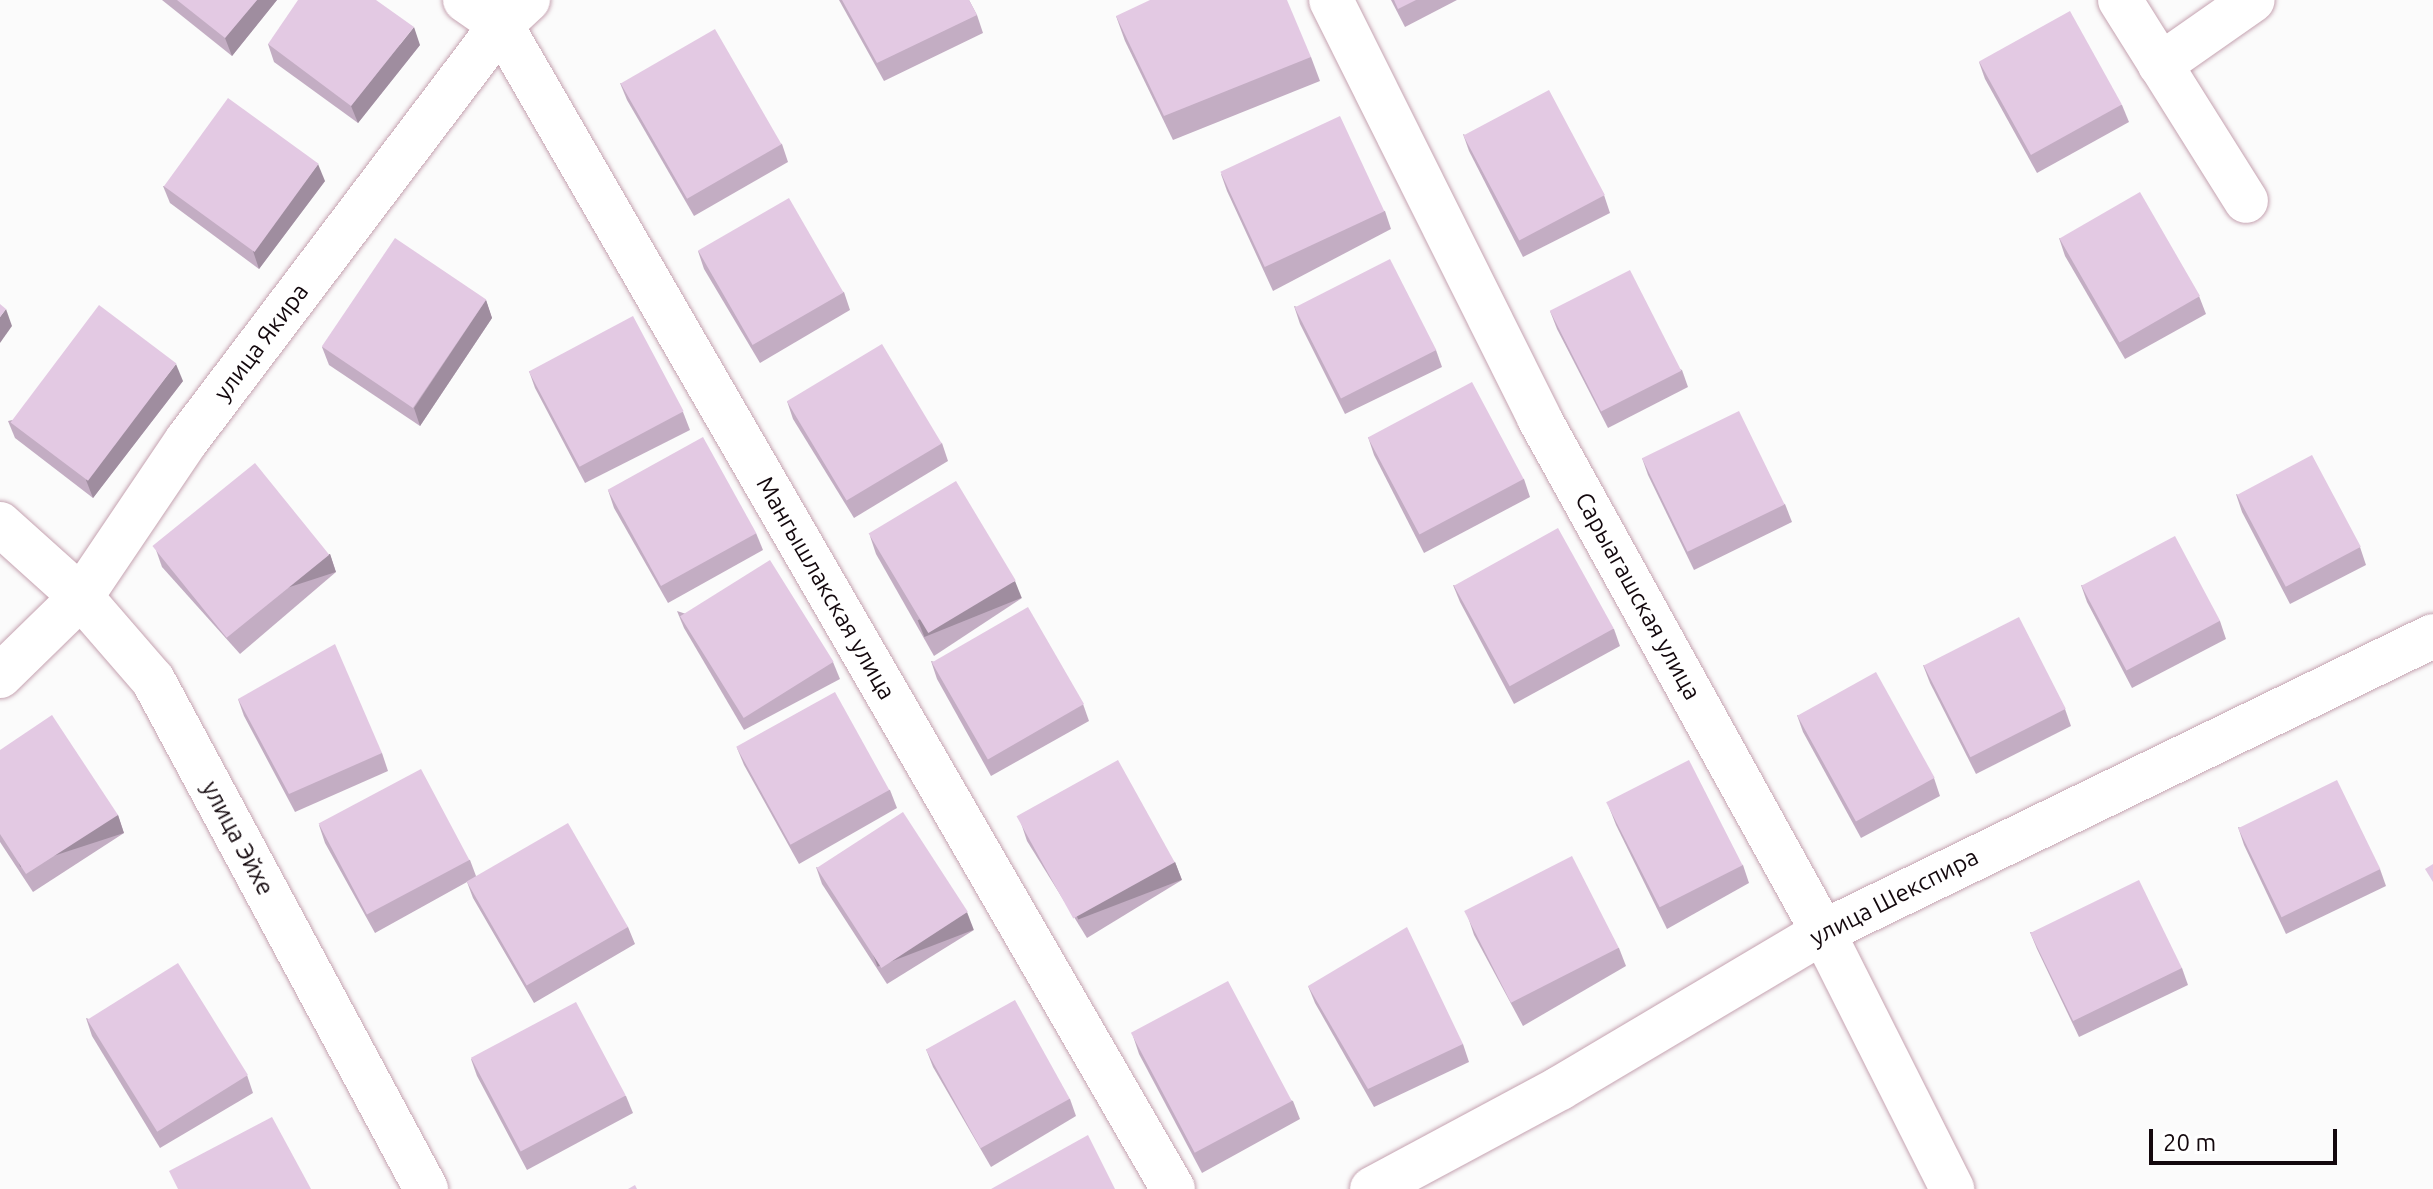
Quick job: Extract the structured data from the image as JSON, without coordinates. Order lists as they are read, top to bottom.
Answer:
{
  "streets": {
    "street": [
      "улица Якира",
      "Мангышлакская улица",
      "Сарыагашская улица",
      "улица Эйхе",
      "улица Шекспира"
    ]
  },
  "crossings": [
    ["улица Якира", "Мангышлакская улица"],
    ["улица Якира", "улица Эйхе"],
    ["Сарыагашская улица", "улица Шекспира"]
  ],
  "scale_bar": "20 m"
}
